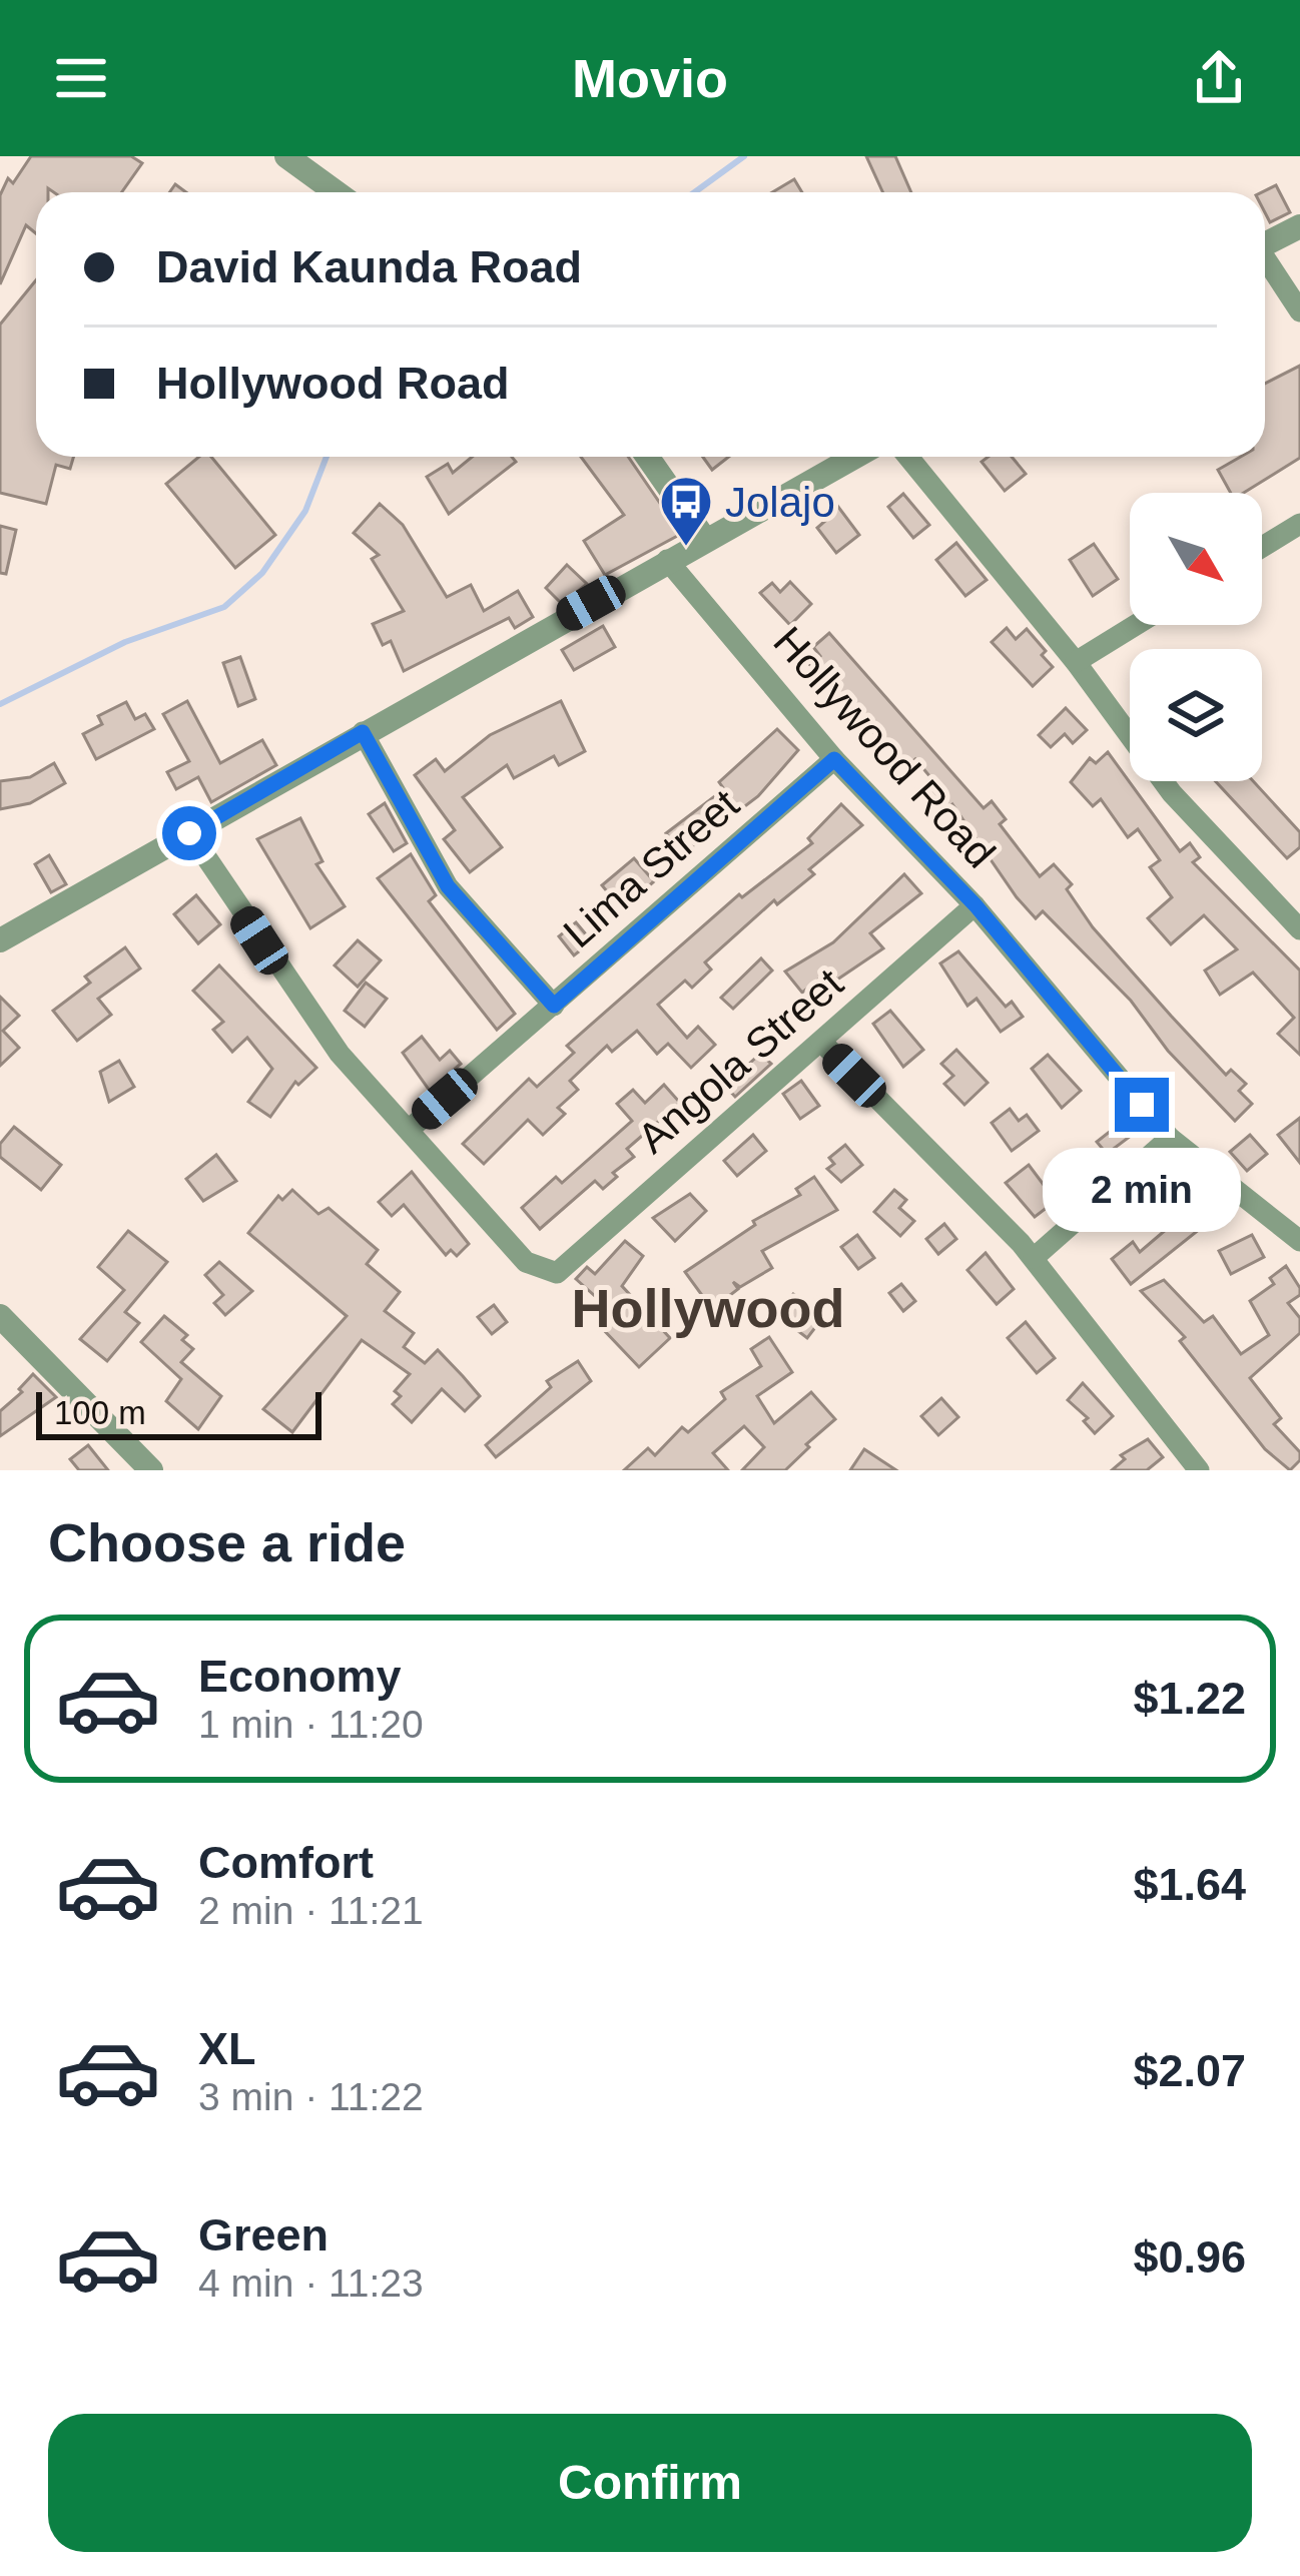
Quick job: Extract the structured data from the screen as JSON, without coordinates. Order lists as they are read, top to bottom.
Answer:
{
  "streets": {
    "street": ["Hollywood Road", "Lima Street", "Angola Street"]
  },
  "crossings": [
    ["Hollywood Road", "Lima Street"],
    ["Hollywood Road", "Angola Street"],
    ["Lima Street", "Angola Street"]
  ],
  "districts": ["Hollywood"],
  "places": {
    "bus stop": ["Jolajo"]
  },
  "scale_bar": "100 m",
  "north": "bottom right",
  "page": {
    "header": "Movio",
    "banner": ["David Kaunda Road", "Hollywood Road"],
    "bubble": "2 min",
    "scale": "100 m",
    "heading": "Choose a ride",
    "list": [
      {
        "name": "Economy",
        "note": "1 min · 11:20",
        "value": "$1.22"
      },
      {
        "name": "Comfort",
        "note": "2 min · 11:21",
        "value": "$1.64"
      },
      {
        "name": "XL",
        "note": "3 min · 11:22",
        "value": "$2.07"
      },
      {
        "name": "Green",
        "note": "4 min · 11:23",
        "value": "$0.96"
      }
    ],
    "buttons": "Confirm"
  }
}
